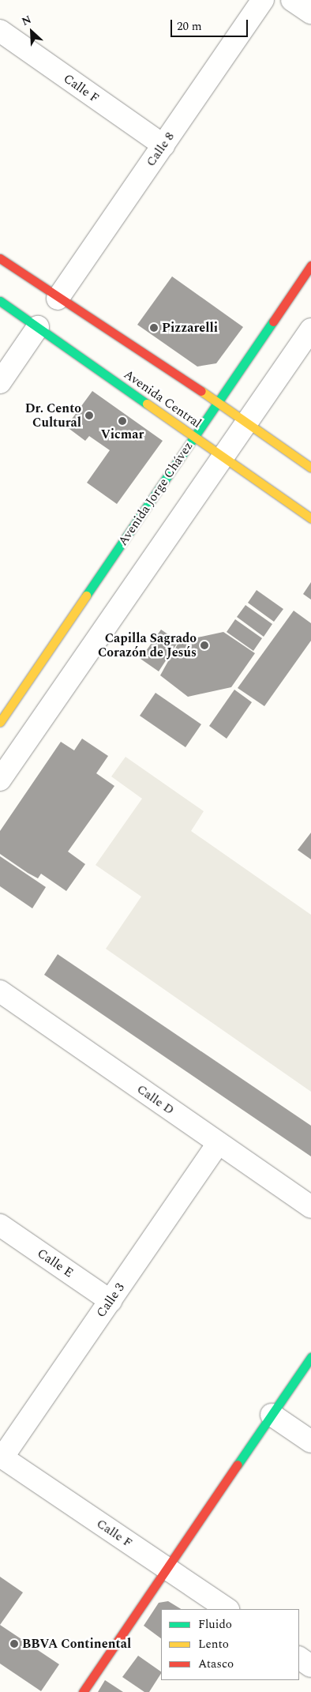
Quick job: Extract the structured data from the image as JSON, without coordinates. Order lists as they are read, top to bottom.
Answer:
{
  "streets": {
    "street": [
      "Calle F",
      "Calle 8",
      "Avenida Central",
      "Avenida Jorge Chávez",
      "Calle D",
      "Calle E",
      "Calle 3"
    ]
  },
  "crossings": [
    ["Calle F", "Calle 8"],
    ["Calle F", "Calle 3"],
    ["Calle 8", "Avenida Central"],
    ["Avenida Central", "Avenida Jorge Chávez"],
    ["Calle D", "Calle 3"],
    ["Calle E", "Calle 3"]
  ],
  "places": [
    "Pizzarelli",
    "Dr. Cento Cultural",
    "Vicmar",
    "Capilla Sagrado Corazón de Jesús",
    "BBVA Continental"
  ],
  "legend": ["Fluido", "Lento", "Atasco"],
  "scale_bar": "20 m",
  "north": "top left"
}
